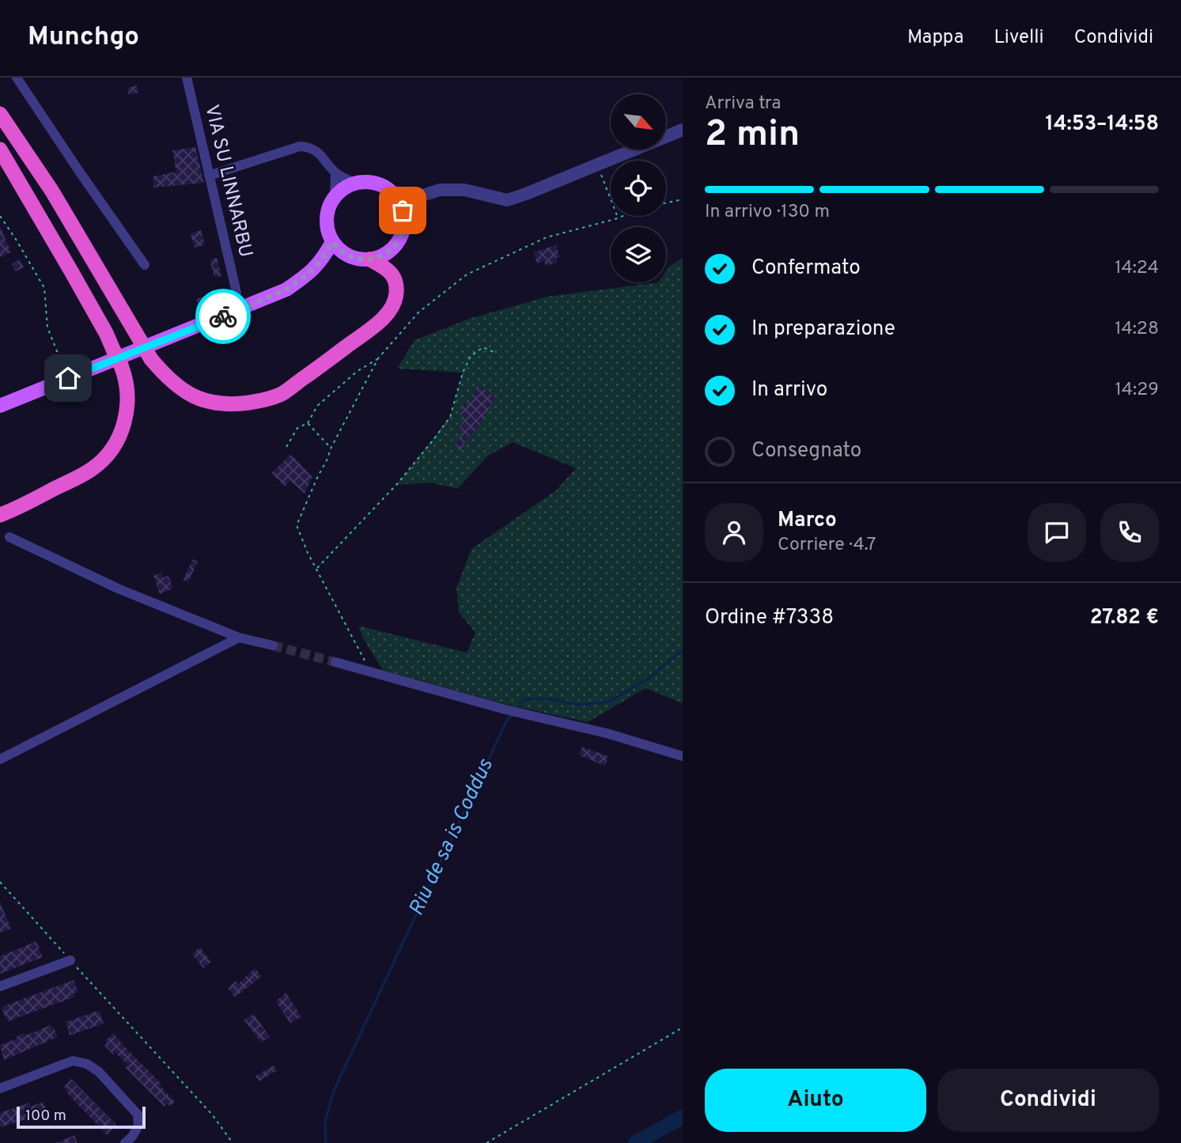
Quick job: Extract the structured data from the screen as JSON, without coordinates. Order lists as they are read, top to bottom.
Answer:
{
  "streets": {
    "street": ["VIA SU LINNARBU"]
  },
  "water": ["Riu de sa is Coddus"],
  "scale_bar": "100 m",
  "north": "bottom right",
  "page": {
    "header": "Munchgo",
    "nav": ["Mappa", "Livelli", "Condividi"],
    "heading": ["2 min", "Arriva tra", "14:53–14:58"],
    "panel": [
      "Marco",
      "Corriere · 4.7",
      "Ordine #7338",
      "27.82 €"
    ],
    "bar": "In arrivo · 130 m",
    "list": [
      ["Confermato", "14:24"],
      ["In preparazione", "14:28"],
      ["In arrivo", "14:29"],
      "Consegnato"
    ],
    "buttons": ["Aiuto", "Condividi"],
    "scale": "100 m"
  }
}
